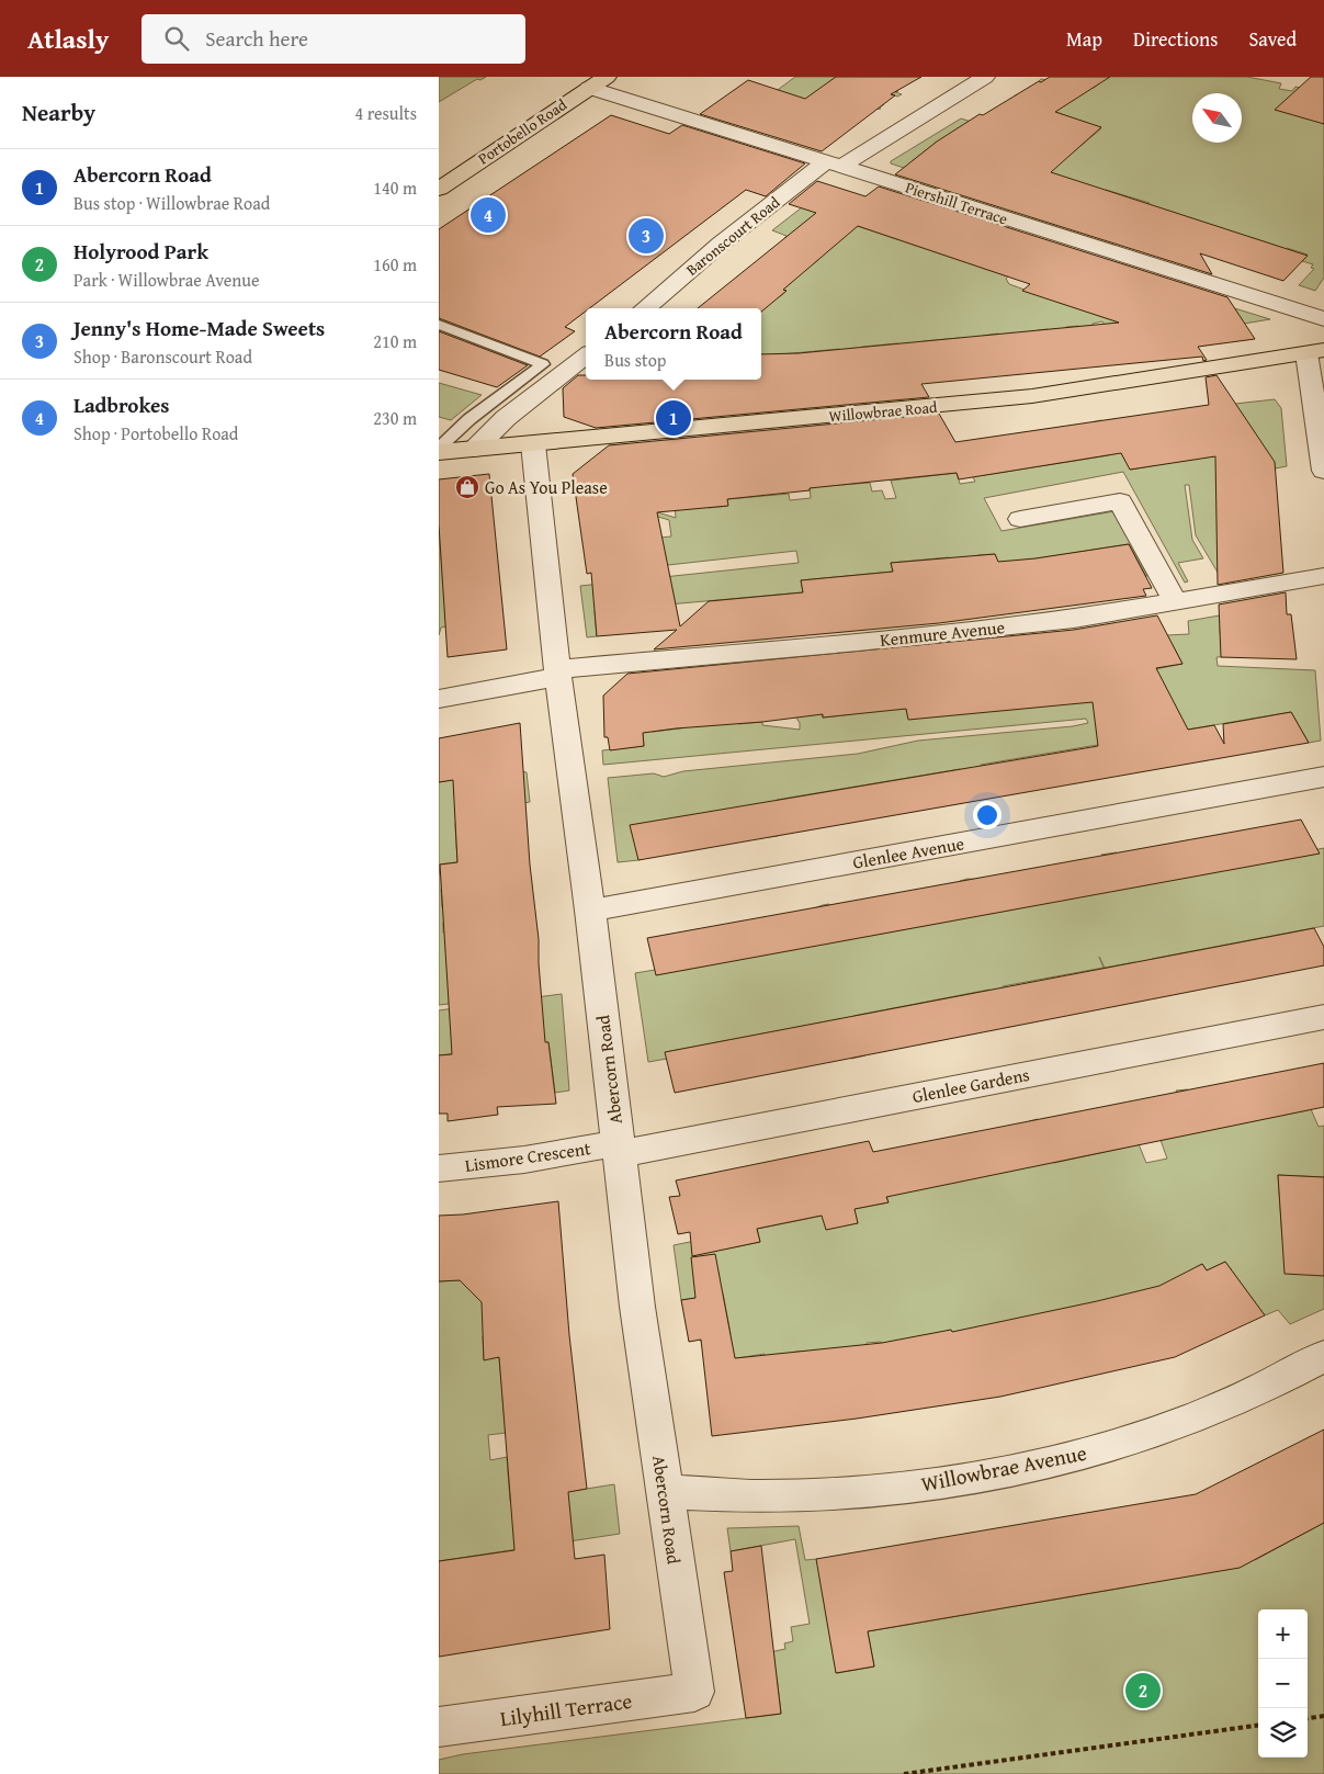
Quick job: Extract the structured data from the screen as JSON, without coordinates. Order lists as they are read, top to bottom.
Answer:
{
  "streets": {
    "main road": ["Portobello Road", "Willowbrae Road"],
    "street": [
      "Piershill Terrace",
      "Baronscourt Road",
      "Kenmure Avenue",
      "Glenlee Avenue",
      "Abercorn Road",
      "Glenlee Gardens",
      "Lismore Crescent",
      "Willowbrae Avenue",
      "Lilyhill Terrace"
    ]
  },
  "crossings": [
    ["Portobello Road", "Piershill Terrace"],
    ["Piershill Terrace", "Baronscourt Road"],
    ["Willowbrae Road", "Abercorn Road"],
    ["Kenmure Avenue", "Abercorn Road"],
    ["Glenlee Avenue", "Abercorn Road"],
    ["Abercorn Road", "Glenlee Gardens"],
    ["Abercorn Road", "Lismore Crescent"],
    ["Abercorn Road", "Willowbrae Avenue"],
    ["Abercorn Road", "Lilyhill Terrace"],
    ["Glenlee Gardens", "Lismore Crescent"]
  ],
  "places": {
    "shop": ["Go As You Please"]
  },
  "north": "top left",
  "page": {
    "header": "Atlasly",
    "search": "Search here",
    "nav": ["Map", "Directions", "Saved"],
    "heading": ["Nearby", "4 results"],
    "list": [
      {
        "mark": "1",
        "name": "Abercorn Road",
        "note": "Bus stop · Willowbrae Road",
        "value": "140 m"
      },
      {
        "mark": "2",
        "name": "Holyrood Park",
        "note": "Park · Willowbrae Avenue",
        "value": "160 m"
      },
      {
        "mark": "3",
        "name": "Jenny's Home-Made Sweets",
        "note": "Shop · Baronscourt Road",
        "value": "210 m"
      },
      {
        "mark": "4",
        "name": "Ladbrokes",
        "note": "Shop · Portobello Road",
        "value": "230 m"
      }
    ],
    "pins": [
      "4",
      "3",
      "1",
      "2"
    ],
    "popup": ["Abercorn Road", "Bus stop"],
    "map_buttons": ["+", "−"]
  }
}
